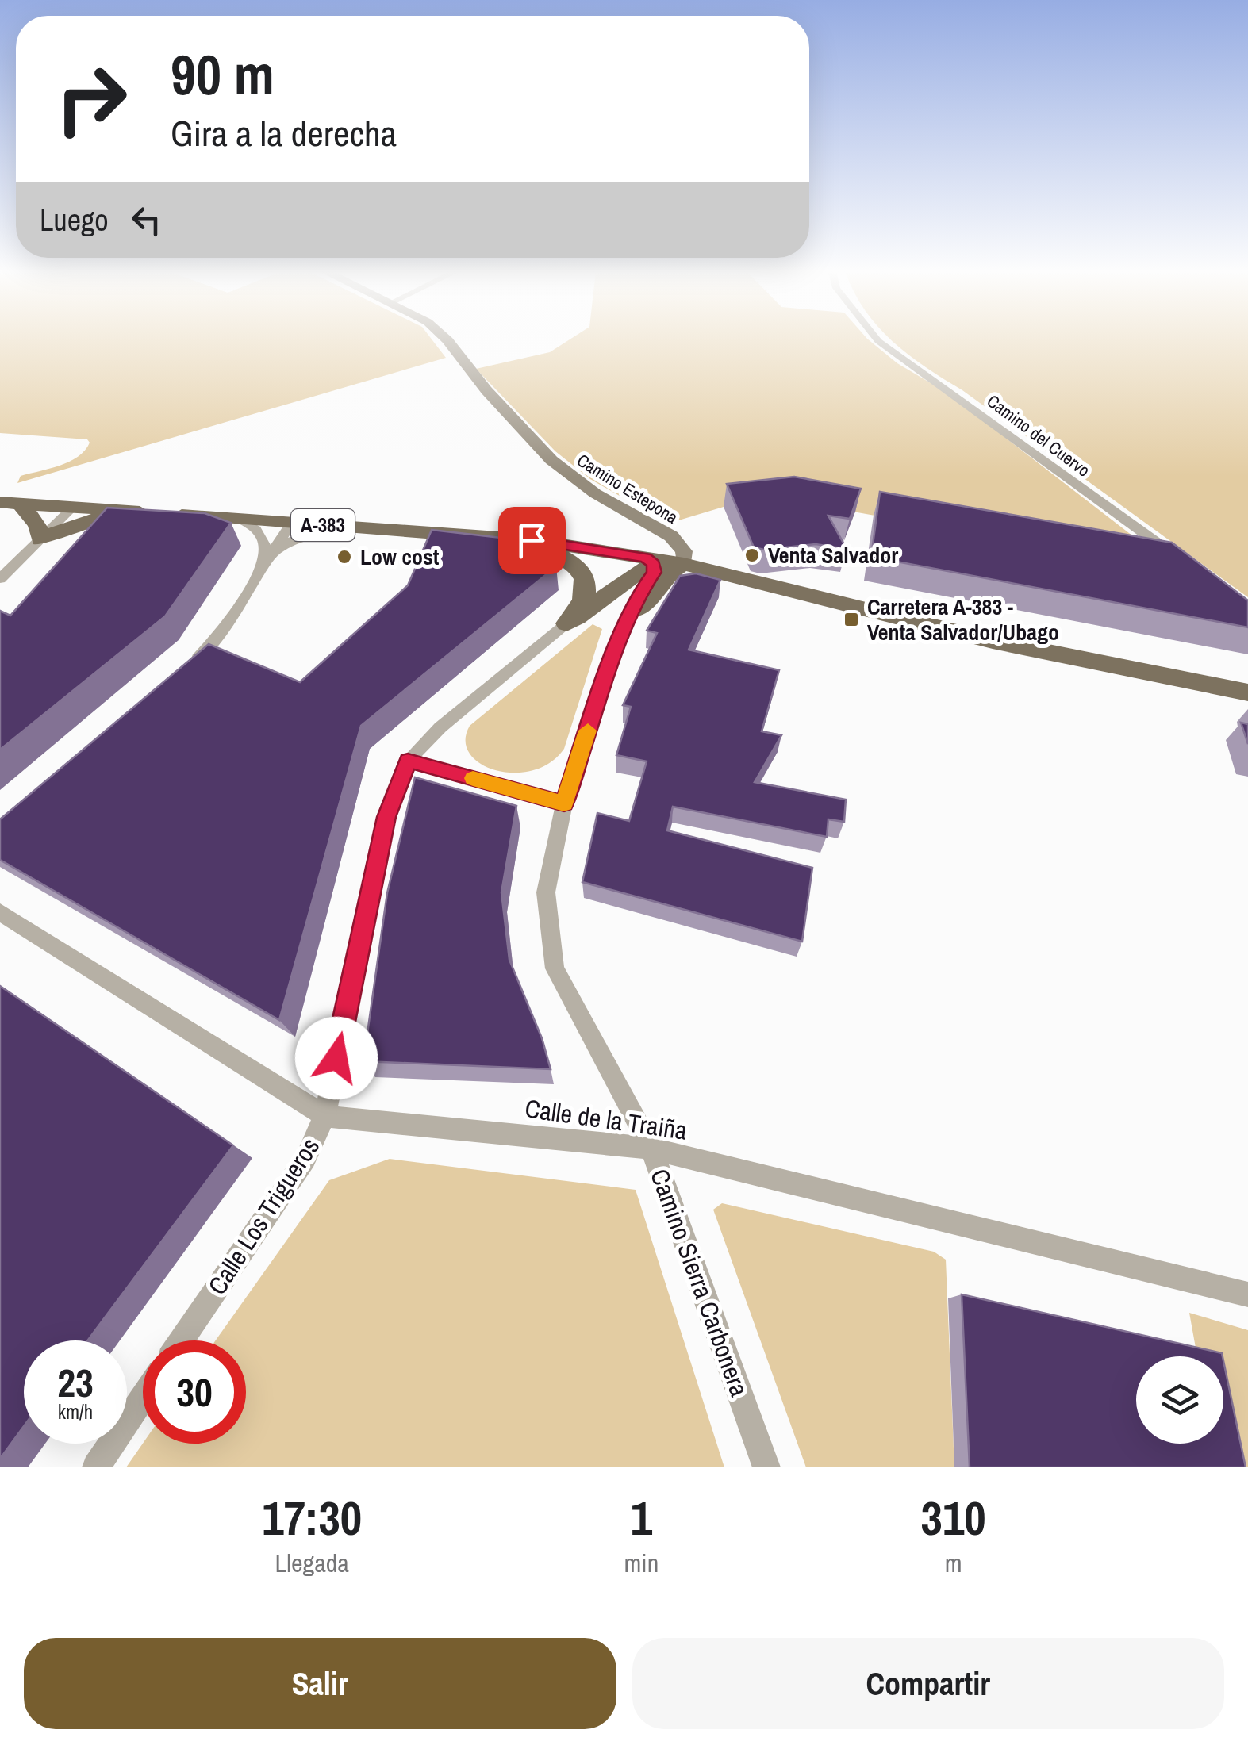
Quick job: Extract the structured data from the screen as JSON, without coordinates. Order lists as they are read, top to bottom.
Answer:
{
  "streets": {
    "main road": ["Camino Estepona", "A-383"],
    "street": [
      "Camino del Cuervo",
      "Calle de la Traiña",
      "Calle Los Trigueros",
      "Camino Sierra Carbonera"
    ]
  },
  "crossings": [
    ["Camino Estepona", "A-383"],
    ["Calle de la Traiña", "Calle Los Trigueros"],
    ["Calle de la Traiña", "Camino Sierra Carbonera"]
  ],
  "places": {
    "other": ["Venta Salvador", "Low cost"],
    "transit": ["Carretera A-383 - Venta Salvador/Ubago"]
  },
  "page": {
    "turn": ["90 m", "Gira a la derecha"],
    "then": "Luego",
    "speed": "23 km/h",
    "limit": "30",
    "eta": [
      "17:30",
      "Llegada",
      "1",
      "min",
      "310",
      "m"
    ],
    "buttons": ["Salir", "Compartir"]
  }
}
